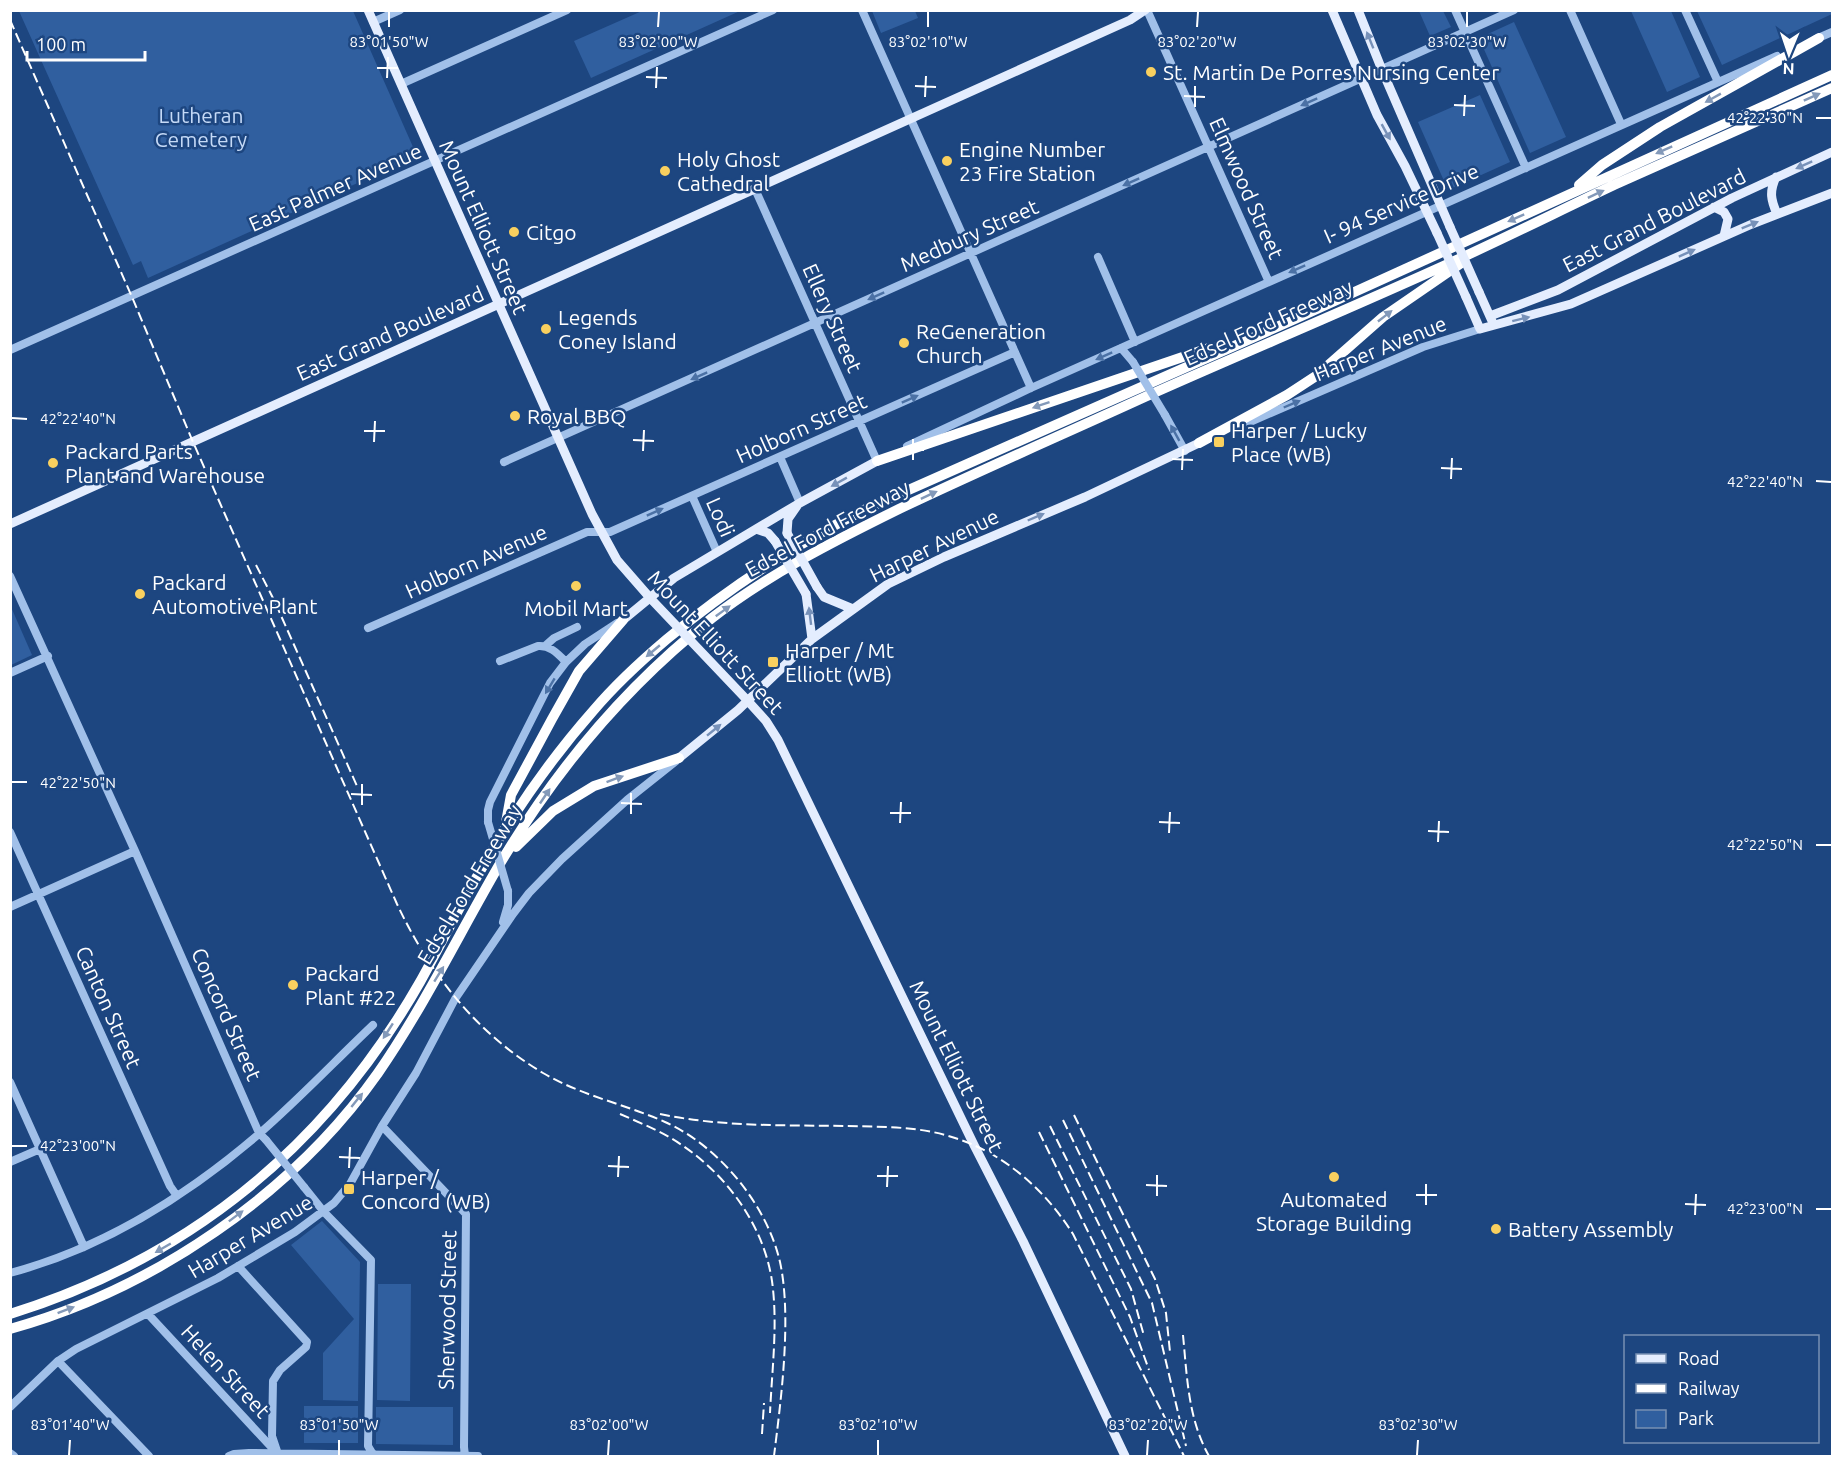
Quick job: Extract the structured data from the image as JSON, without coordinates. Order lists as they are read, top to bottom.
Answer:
{
  "streets": {
    "highway": ["Edsel Ford Freeway"],
    "main road": ["East Grand Boulevard", "Mount Elliott Street", "Harper Avenue"],
    "street": [
      "East Palmer Avenue",
      "Elmwood Street",
      "I- 94 Service Drive",
      "Medbury Street",
      "Ellery Street",
      "Holborn Street",
      "Lodi",
      "Holborn Avenue",
      "Canton Street",
      "Concord Street",
      "Sherwood Street",
      "Helen Street"
    ]
  },
  "crossings": [
    ["East Palmer Avenue", "Mount Elliott Street"],
    ["Elmwood Street", "I- 94 Service Drive"],
    ["Elmwood Street", "East Grand Boulevard"],
    ["Elmwood Street", "Medbury Street"],
    ["East Grand Boulevard", "Mount Elliott Street"],
    ["East Grand Boulevard", "Ellery Street"],
    ["East Grand Boulevard", "Harper Avenue"],
    ["Mount Elliott Street", "Medbury Street"],
    ["Mount Elliott Street", "Harper Avenue"],
    ["Mount Elliott Street", "Holborn Street"],
    ["Mount Elliott Street", "Holborn Avenue"],
    ["Medbury Street", "Ellery Street"],
    ["Ellery Street", "Holborn Street"],
    ["Harper Avenue", "Lodi"],
    ["Harper Avenue", "Concord Street"],
    ["Harper Avenue", "Sherwood Street"],
    ["Harper Avenue", "Helen Street"],
    ["Holborn Street", "Lodi"],
    ["Holborn Street", "Holborn Avenue"]
  ],
  "one_way": ["Medbury Street"],
  "parks": ["Lutheran Cemetery"],
  "places": {
    "other": [
      "St. Martin De Porres Nursing Center",
      "Engine Number 23 Fire Station",
      "Holy Ghost Cathedral",
      "Citgo",
      "Legends Coney Island",
      "ReGeneration Church",
      "Royal BBQ",
      "Packard Parts Plant and Warehouse",
      "Mobil Mart",
      "Packard Automotive Plant",
      "Packard Plant #22",
      "Automated Storage Building",
      "Battery Assembly"
    ],
    "transit": ["Harper / Lucky Place (WB)", "Harper / Mt Elliott (WB)", "Harper / Concord (WB)"]
  },
  "legend": ["Road", "Railway", "Park"],
  "scale_bar": "100 m",
  "north": "bottom",
  "coordinates": [
    "83°01'50\"W",
    "83°02'00\"W",
    "83°02'10\"W",
    "83°02'20\"W",
    "83°02'30\"W",
    "42°22'30\"N",
    "42°22'40\"N",
    "42°22'50\"N",
    "42°23'00\"N",
    "83°01'40\"W"
  ]
}
